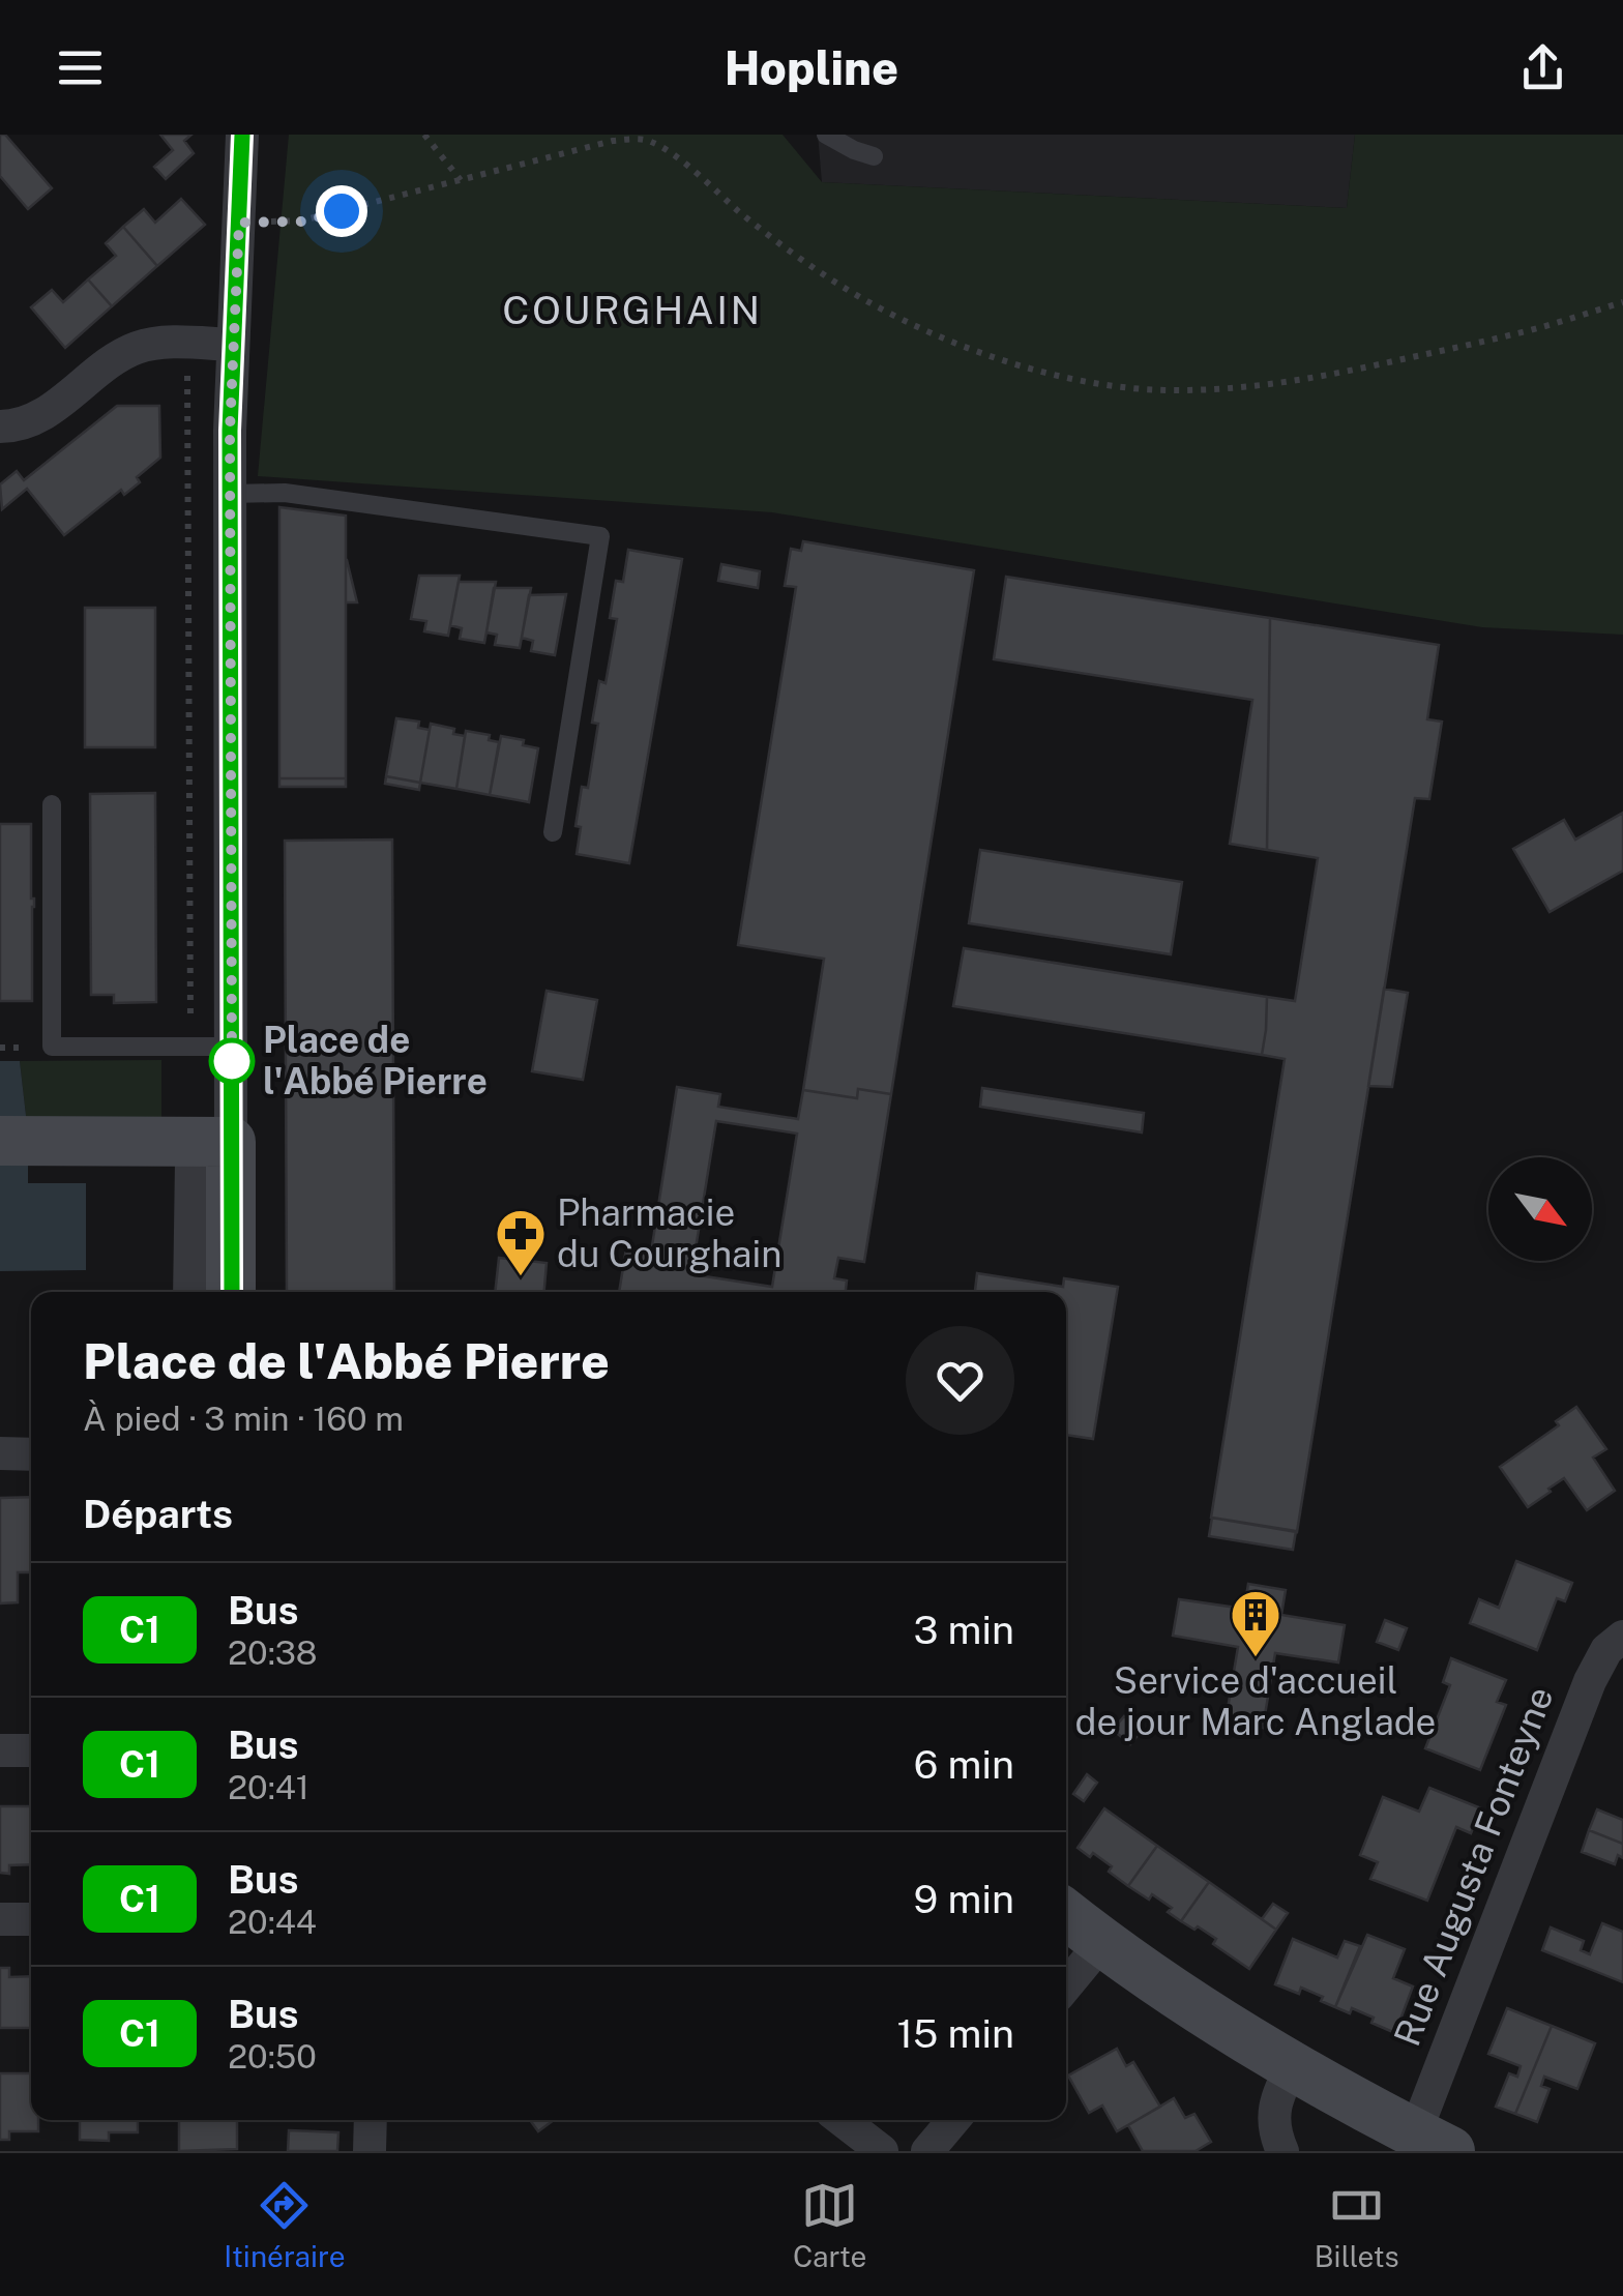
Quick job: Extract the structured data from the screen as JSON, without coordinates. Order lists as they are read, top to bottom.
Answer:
{
  "streets": {
    "street": ["Rue Augusta Fonteyne"]
  },
  "districts": ["COURGHAIN"],
  "places": {
    "other": ["Place de l'Abbé Pierre"],
    "pharmacy": ["Pharmacie du Courghain"],
    "building": ["Service d'accueil de jour Marc Anglade"]
  },
  "lines": ["bus line C1"],
  "north": "bottom right",
  "page": {
    "header": "Hopline",
    "heading": [
      ["Place de l'Abbé Pierre", "À pied · 3 min · 160 m"],
      "Départs"
    ],
    "list": [
      {
        "mark": "C1",
        "name": "Bus",
        "note": "20:38",
        "value": "3 min"
      },
      {
        "mark": "C1",
        "name": "Bus",
        "note": "20:41",
        "value": "6 min"
      },
      {
        "mark": "C1",
        "name": "Bus",
        "note": "20:44",
        "value": "9 min"
      },
      {
        "mark": "C1",
        "name": "Bus",
        "note": "20:50",
        "value": "15 min"
      }
    ],
    "tabs": ["Itinéraire", "Carte", "Billets"]
  }
}
